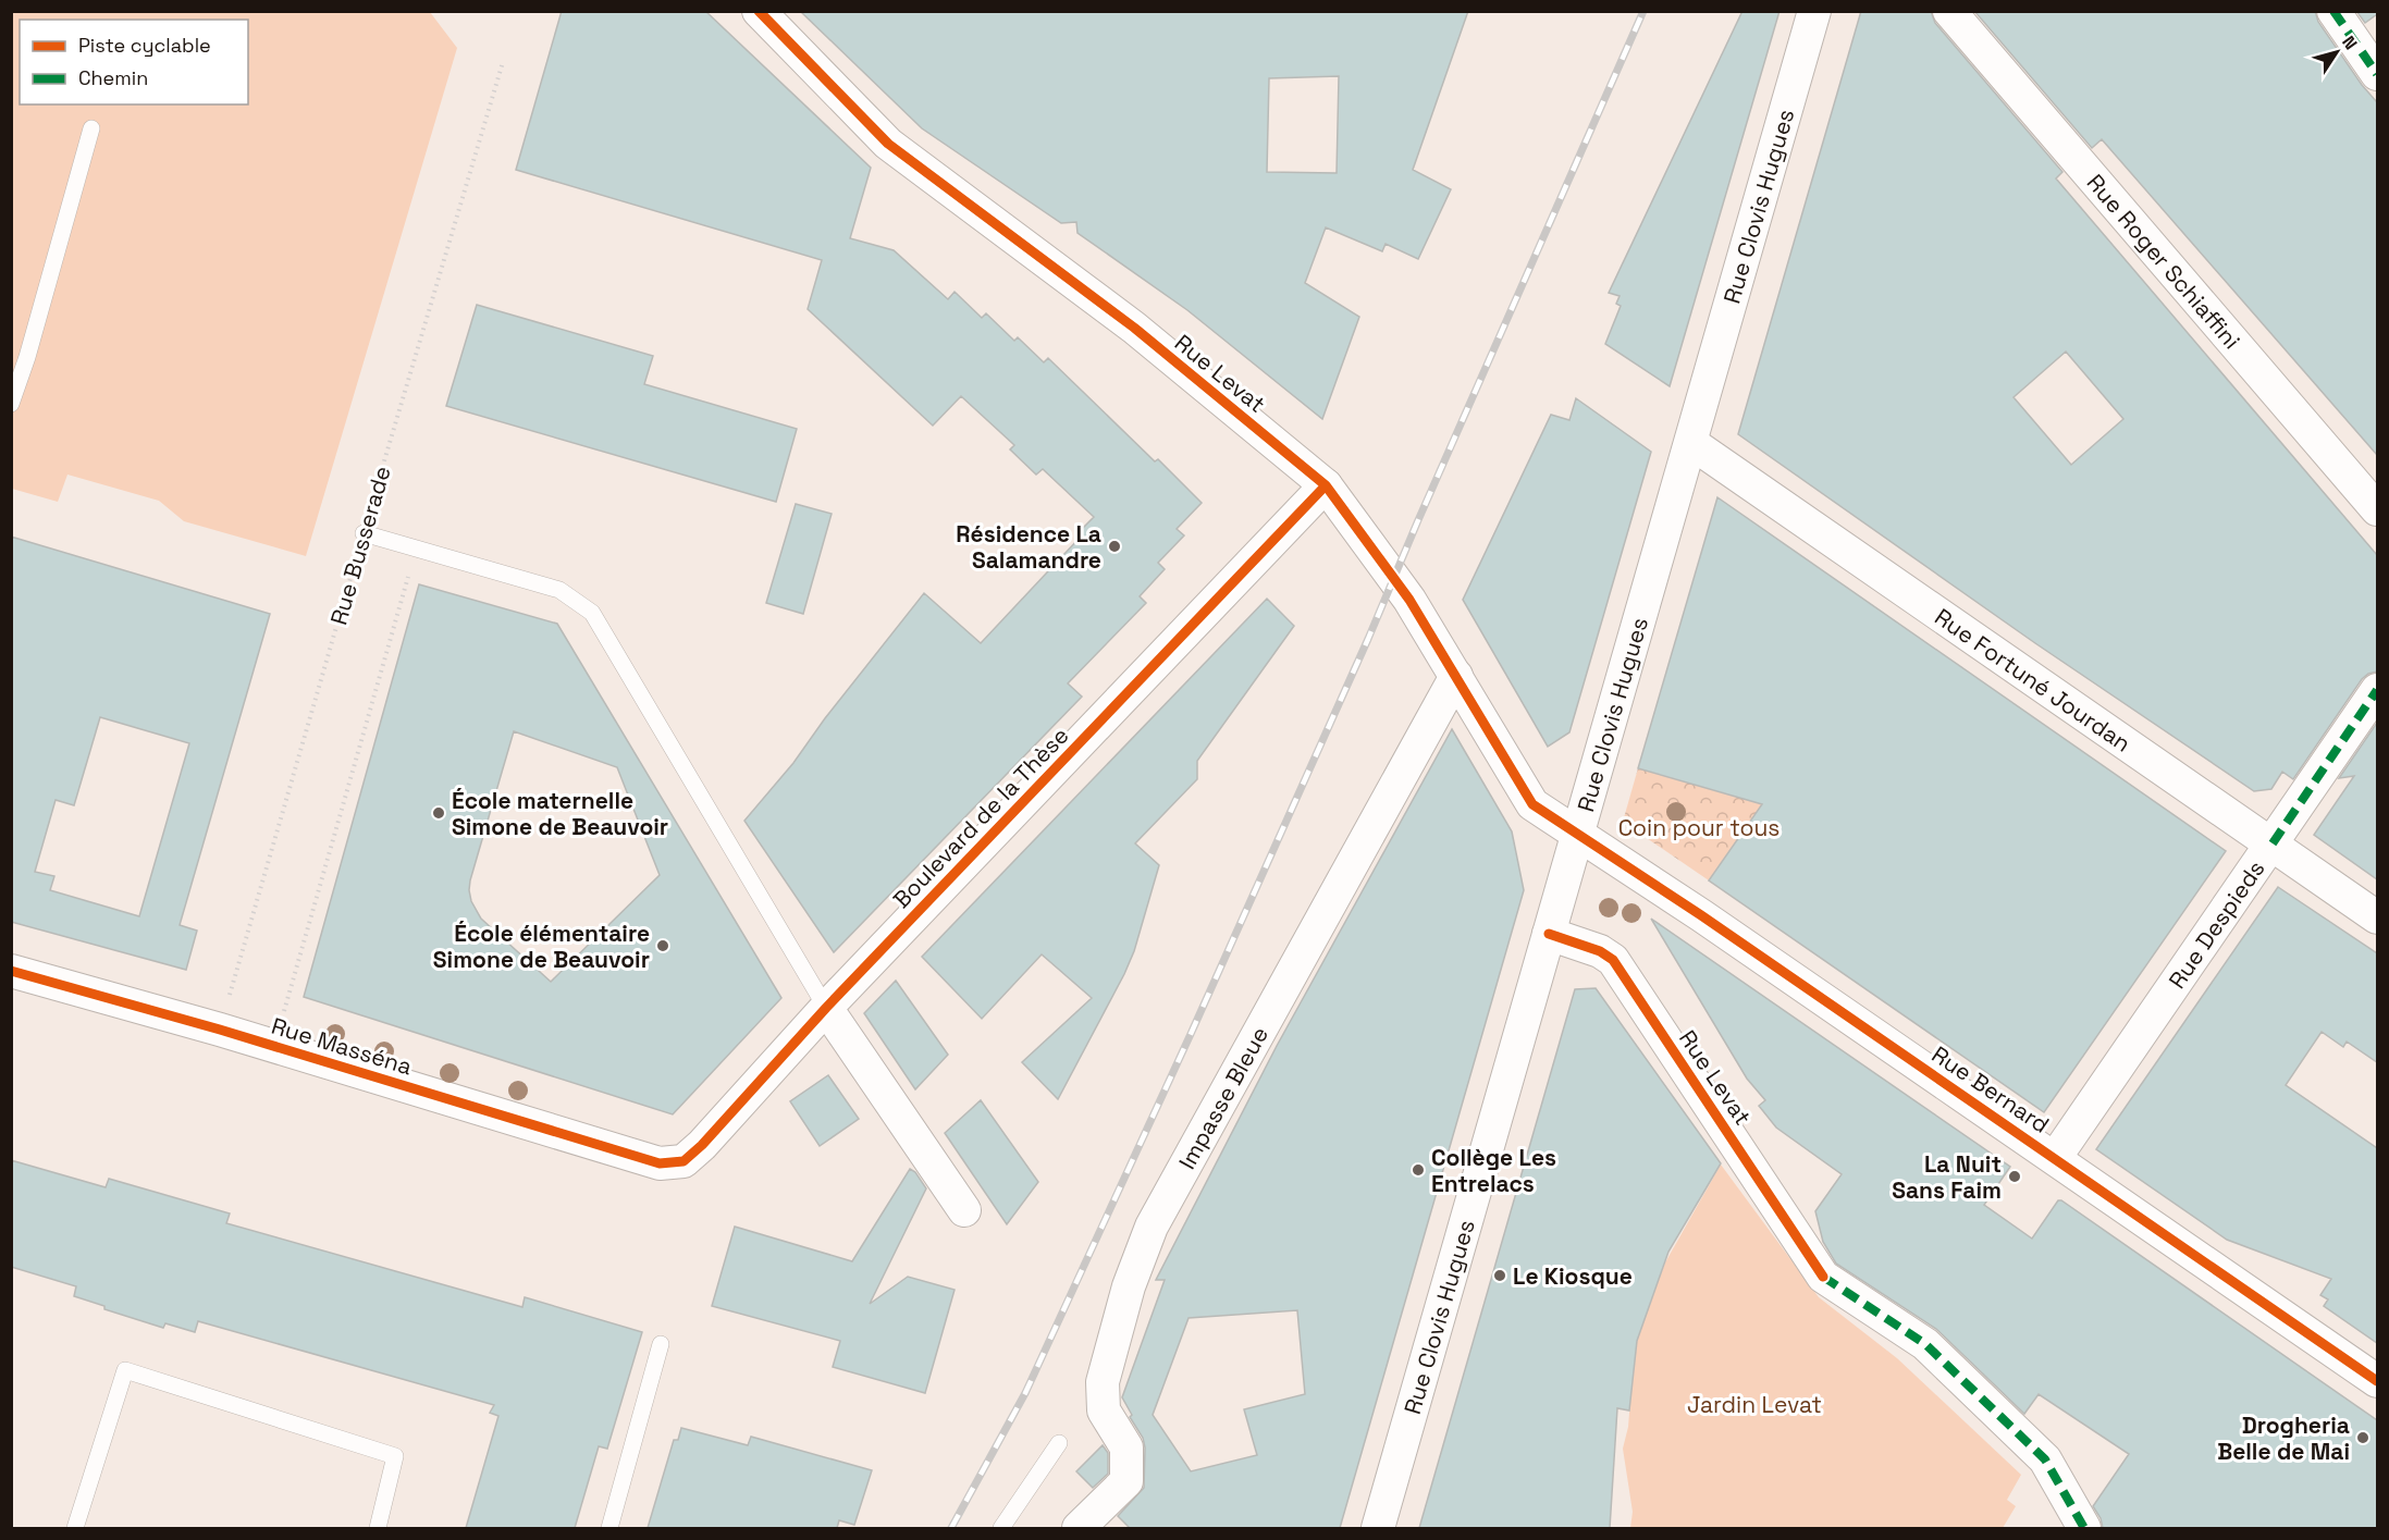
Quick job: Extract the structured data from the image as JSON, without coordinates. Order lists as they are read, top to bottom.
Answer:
{
  "streets": {
    "street": [
      "Rue Clovis Hugues",
      "Rue Roger Schiaffini",
      "Rue Levat",
      "Rue Fortuné Jourdan",
      "Boulevard de la Thèse",
      "Rue Despieds",
      "Rue Masséna",
      "Rue Bernard",
      "Impasse Bleue"
    ],
    "path": ["Rue Busserade"]
  },
  "crossings": [
    ["Rue Clovis Hugues", "Rue Levat"],
    ["Rue Clovis Hugues", "Rue Fortuné Jourdan"],
    ["Rue Clovis Hugues", "Rue Bernard"],
    ["Rue Levat", "Boulevard de la Thèse"],
    ["Rue Levat", "Rue Bernard"],
    ["Rue Levat", "Impasse Bleue"],
    ["Rue Busserade", "Rue Masséna"],
    ["Rue Fortuné Jourdan", "Rue Despieds"],
    ["Boulevard de la Thèse", "Rue Masséna"],
    ["Rue Despieds", "Rue Bernard"]
  ],
  "parks": ["Coin pour tous", "Jardin Levat"],
  "places": [
    "Résidence La Salamandre",
    "École maternelle Simone de Beauvoir",
    "École élémentaire Simone de Beauvoir",
    "Collège Les Entrelacs",
    "La Nuit Sans Faim",
    "Le Kiosque",
    "Drogheria Belle de Mai"
  ],
  "legend": ["Piste cyclable", "Chemin"],
  "north": "top right"
}
